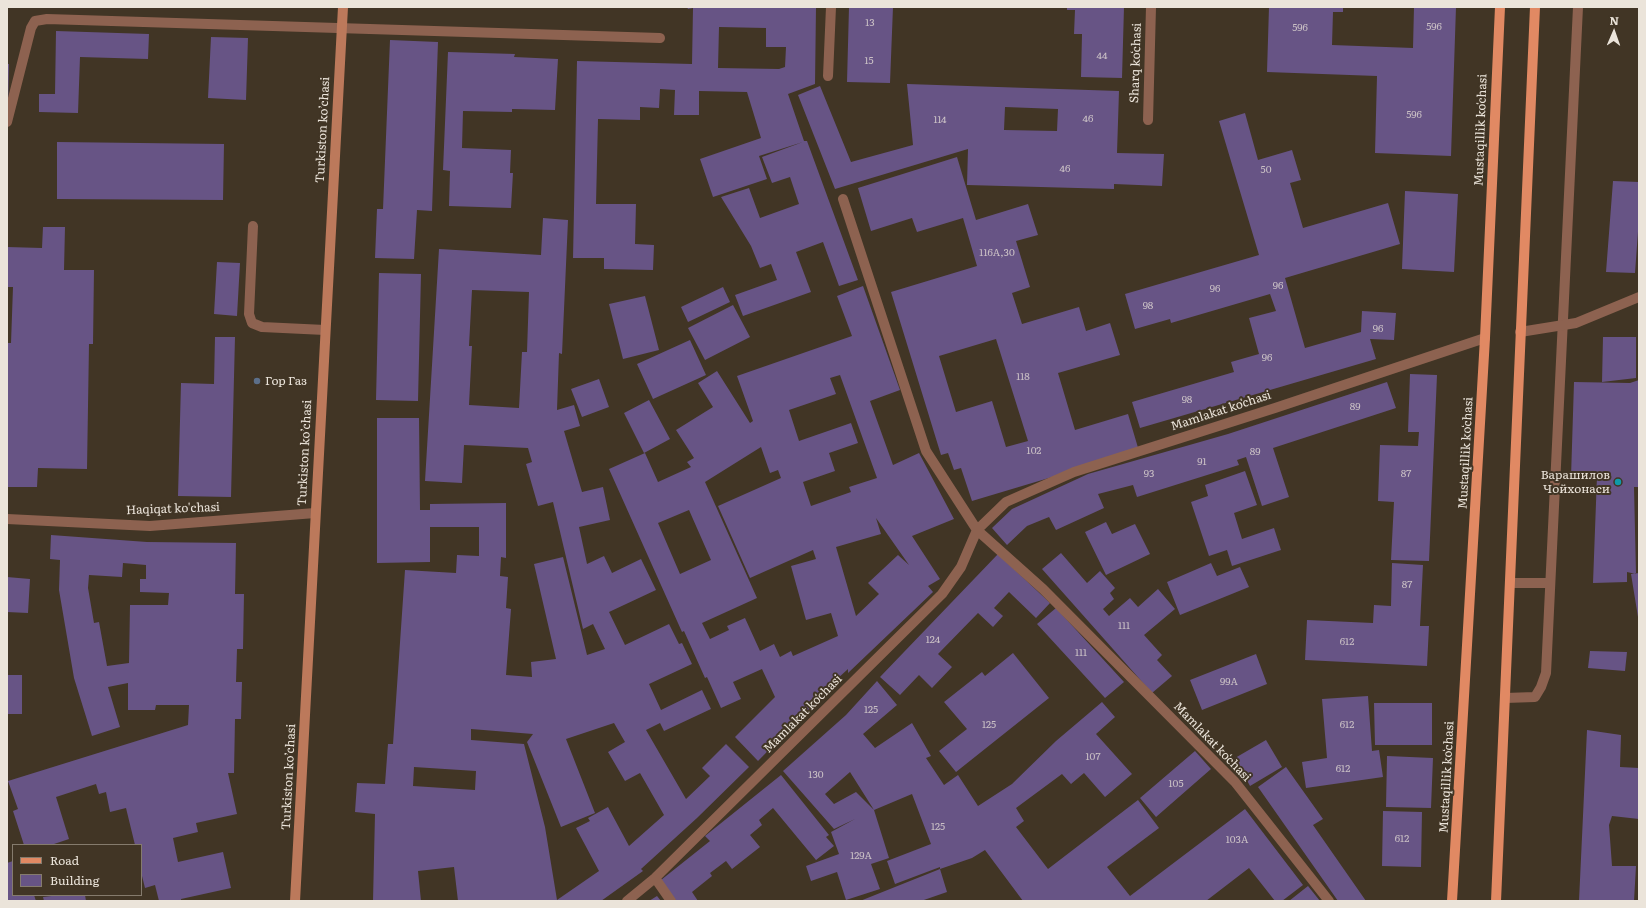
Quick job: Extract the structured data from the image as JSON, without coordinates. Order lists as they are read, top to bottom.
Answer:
{
  "streets": {
    "main road": ["Turkiston ko’chasi", "Mustaqillik koʻchasi"],
    "street": ["Sharq koʻchasi", "Mamlakat koʻchasi", "Haqiqat ko'chasi"]
  },
  "crossings": [
    ["Turkiston ko’chasi", "Haqiqat ko'chasi"],
    ["Mustaqillik koʻchasi", "Mamlakat koʻchasi"]
  ],
  "places": ["Гор Газ", "Варашилов Чойхонаси"],
  "house_numbers": [
    "13",
    "596",
    "596",
    "44",
    "15",
    "596",
    "46",
    "114",
    "46",
    "50",
    "116А,30",
    "96",
    "96",
    "98",
    "96",
    "96",
    "118",
    "98",
    "89",
    "102",
    "89",
    "91",
    "93",
    "87",
    "87",
    "111",
    "124",
    "612",
    "111",
    "99А",
    "125",
    "125",
    "612",
    "107",
    "612",
    "130",
    "105",
    "125",
    "612",
    "103А",
    "129А"
  ],
  "legend": ["Road", "Building"],
  "north": "top"
}
